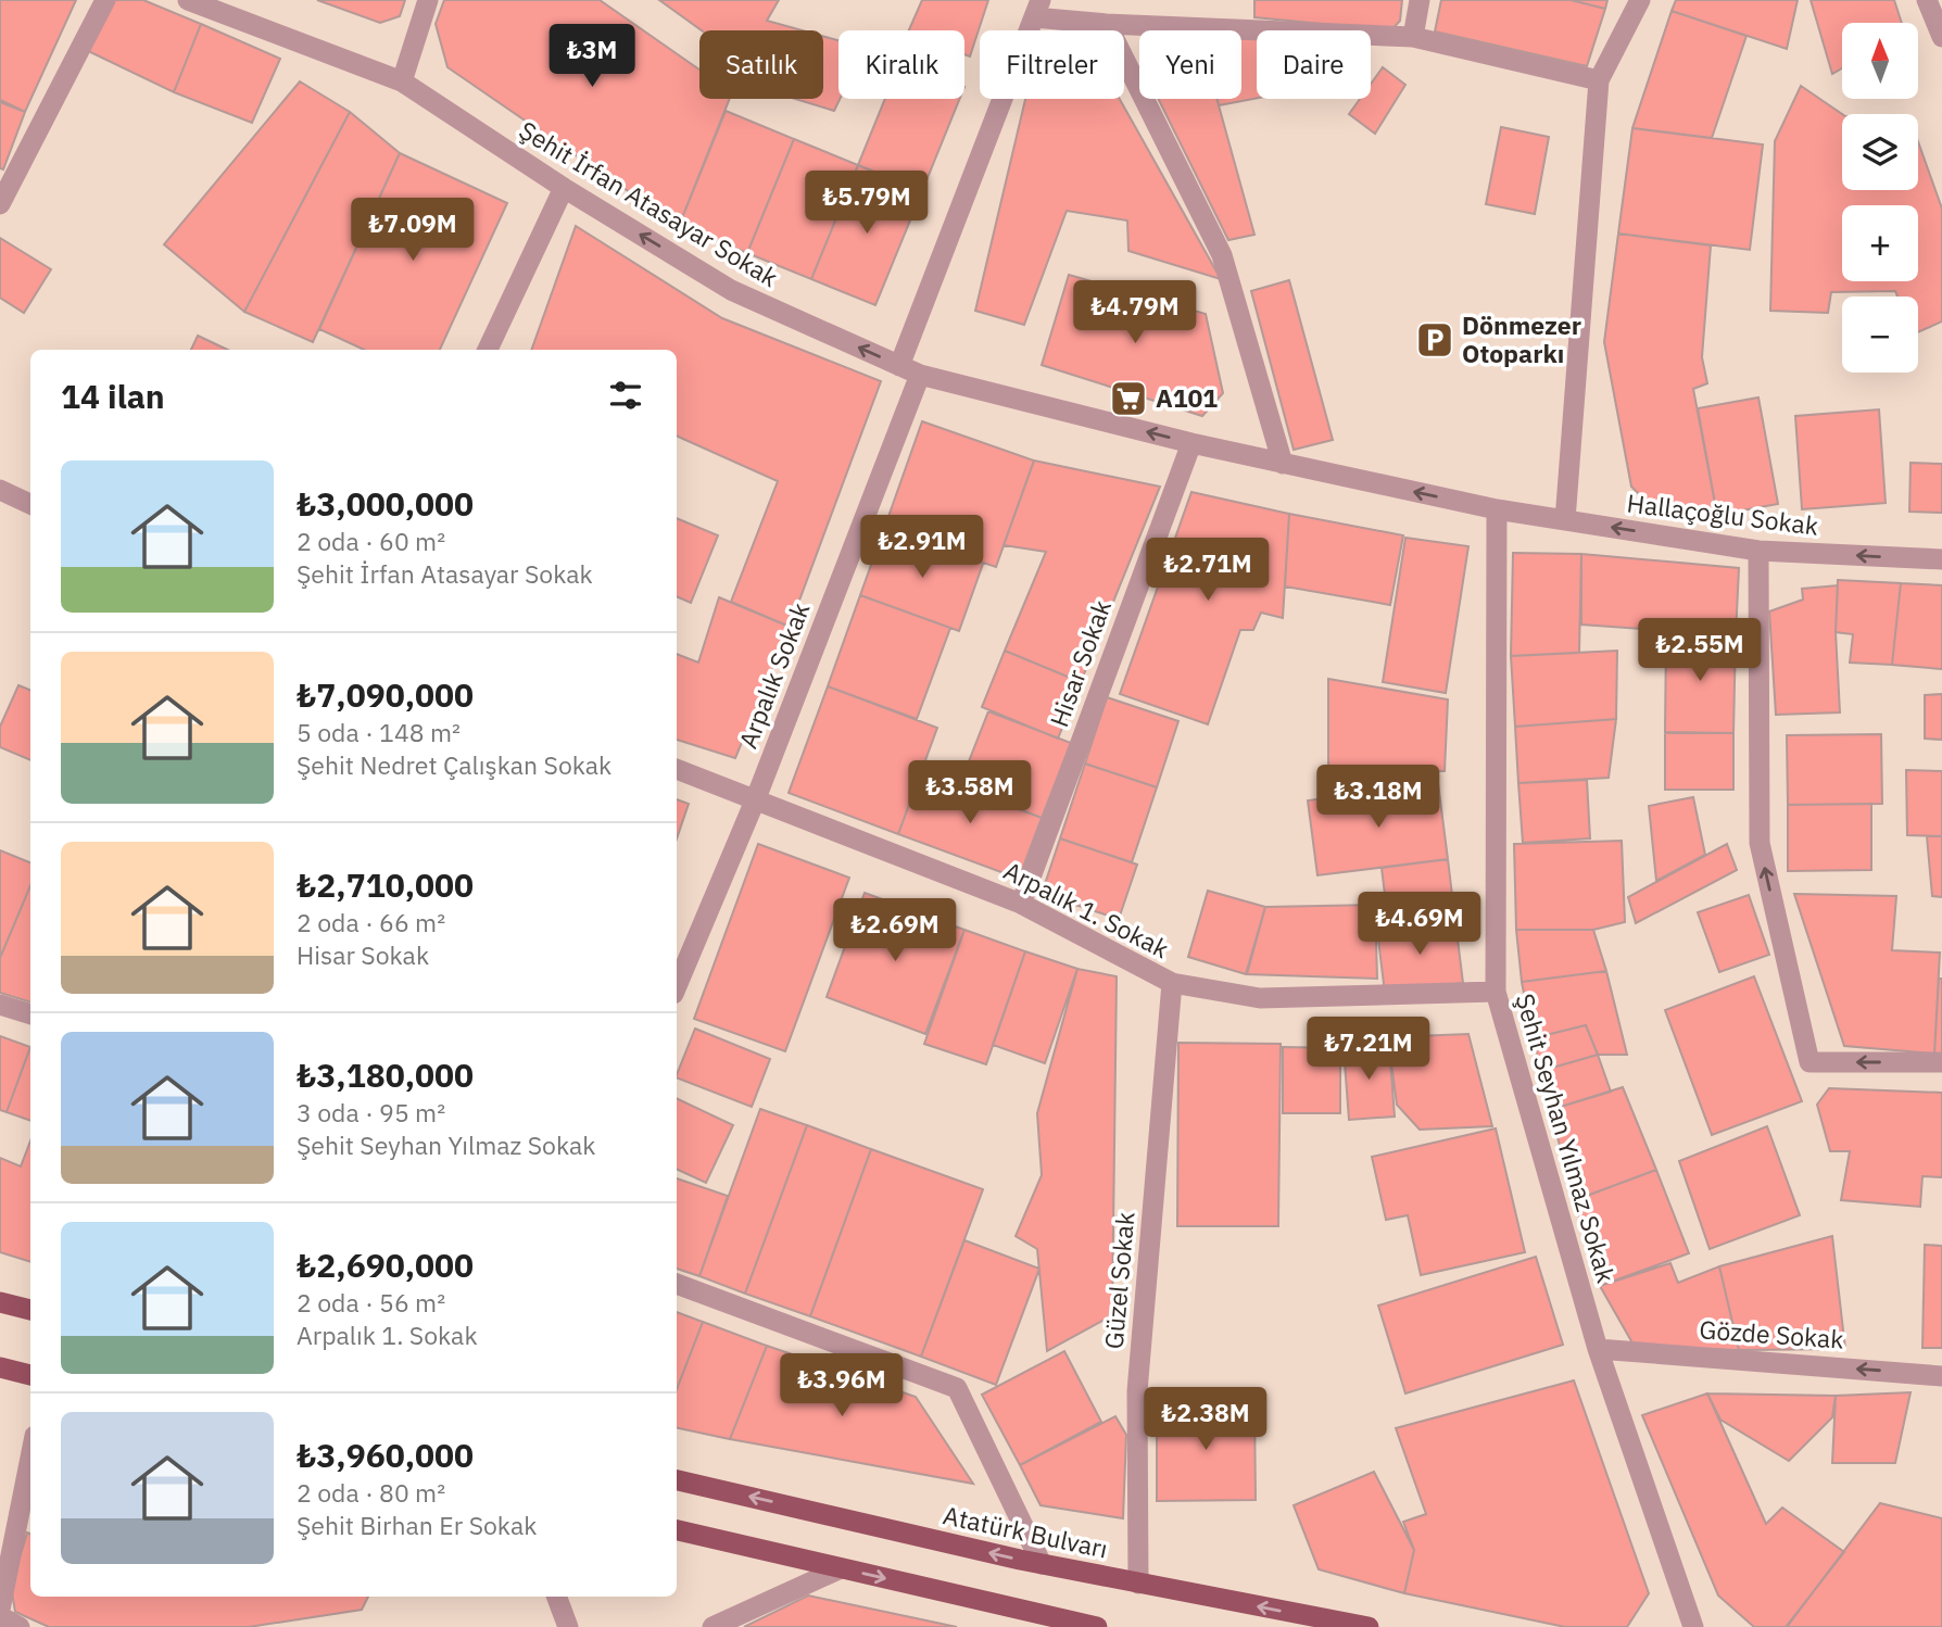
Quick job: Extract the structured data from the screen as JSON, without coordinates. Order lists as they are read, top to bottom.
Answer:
{
  "streets": {
    "main road": ["Atatürk Bulvarı"],
    "street": [
      "Şehit İrfan Atasayar Sokak",
      "Hallaçoğlu Sokak",
      "Hisar Sokak",
      "Arpalık Sokak",
      "Arpalık 1. Sokak",
      "Şehit Seyhan Yılmaz Sokak",
      "Güzel Sokak",
      "Gözde Sokak"
    ]
  },
  "crossings": [
    ["Şehit İrfan Atasayar Sokak", "Hallaçoğlu Sokak"],
    ["Şehit İrfan Atasayar Sokak", "Hisar Sokak"],
    ["Şehit İrfan Atasayar Sokak", "Arpalık Sokak"],
    ["Şehit İrfan Atasayar Sokak", "Şehit Seyhan Yılmaz Sokak"],
    ["Hallaçoğlu Sokak", "Şehit Seyhan Yılmaz Sokak"],
    ["Hisar Sokak", "Arpalık 1. Sokak"],
    ["Arpalık Sokak", "Arpalık 1. Sokak"],
    ["Arpalık 1. Sokak", "Şehit Seyhan Yılmaz Sokak"],
    ["Arpalık 1. Sokak", "Güzel Sokak"],
    ["Şehit Seyhan Yılmaz Sokak", "Gözde Sokak"],
    ["Güzel Sokak", "Atatürk Bulvarı"]
  ],
  "one_way": ["Şehit İrfan Atasayar Sokak", "Hallaçoğlu Sokak", "Gözde Sokak"],
  "places": {
    "parking": ["Dönmezer Otoparkı"],
    "supermarket": ["A101"]
  },
  "north": "top",
  "page": {
    "map_buttons": ["+", "−"],
    "price": [
      "₺3M",
      "₺5.79M",
      "₺7.09M",
      "₺4.79M",
      "₺2.91M",
      "₺2.71M",
      "₺2.55M",
      "₺3.58M",
      "₺3.18M",
      "₺4.69M",
      "₺2.69M",
      "₺7.21M",
      "₺3.96M",
      "₺2.38M"
    ],
    "chip": [
      "Satılık",
      "Kiralık",
      "Filtreler",
      "Yeni",
      "Daire"
    ],
    "heading": "14 ilan",
    "list": [
      {
        "name": "₺3,000,000",
        "note": "2 oda · 60 m² · Şehit İrfan Atasayar Sokak"
      },
      {
        "name": "₺7,090,000",
        "note": "5 oda · 148 m² · Şehit Nedret Çalışkan Sokak"
      },
      {
        "name": "₺2,710,000",
        "note": "2 oda · 66 m² · Hisar Sokak"
      },
      {
        "name": "₺3,180,000",
        "note": "3 oda · 95 m² · Şehit Seyhan Yılmaz Sokak"
      },
      {
        "name": "₺2,690,000",
        "note": "2 oda · 56 m² · Arpalık 1. Sokak"
      },
      {
        "name": "₺3,960,000",
        "note": "2 oda · 80 m² · Şehit Birhan Er Sokak"
      }
    ]
  }
}
